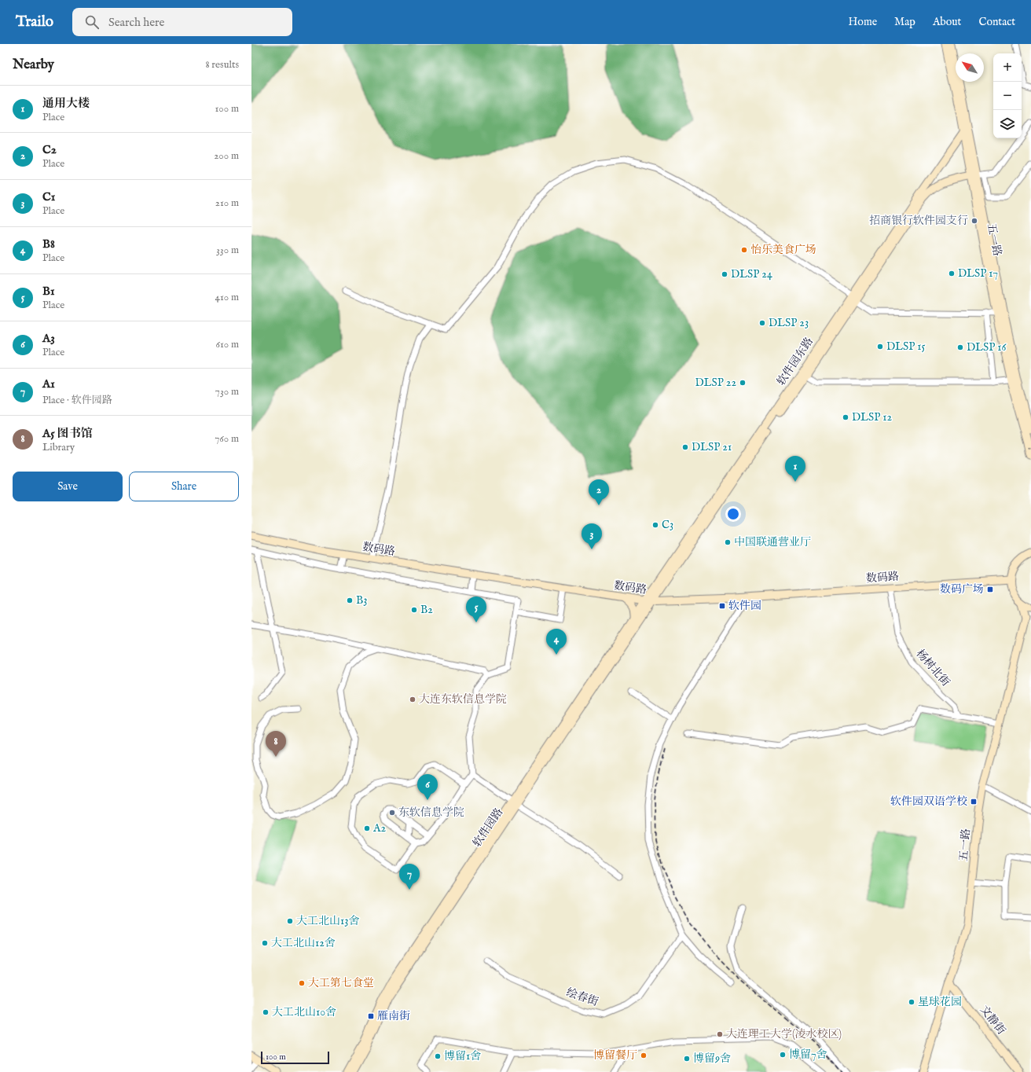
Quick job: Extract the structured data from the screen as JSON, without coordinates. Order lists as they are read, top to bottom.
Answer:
{
  "streets": {
    "main road": [
      "五一路",
      "软件园东路",
      "数码路",
      "软件园路",
      "文静街"
    ],
    "street": ["杨树北街", "绘春街"]
  },
  "crossings": [
    ["五一路", "软件园东路"],
    ["五一路", "文静街"],
    ["软件园东路", "数码路"],
    ["软件园东路", "软件园路"],
    ["数码路", "杨树北街"],
    ["数码路", "软件园路"]
  ],
  "places": {
    "other": [
      "招商银行软件园支行",
      "怡乐美食广场",
      "DLSP 17",
      "DLSP 24",
      "DLSP 23",
      "DLSP 15",
      "DLSP 16",
      "DLSP 22",
      "DLSP 12",
      "DLSP 21",
      "C3",
      "中国联通营业厅",
      "B3",
      "B2",
      "大连东软信息学院",
      "东软信息学院",
      "A2",
      "大工北山13舍",
      "大工北山12舍",
      "大工第七食堂",
      "星球花园",
      "大工北山10舍",
      "大连理工大学(凌水校区)",
      "博留7舍",
      "博留餐厅",
      "博留1舍",
      "博留9舍"
    ],
    "transit": [
      "数码广场",
      "软件园",
      "软件园双语学校",
      "雁南街"
    ]
  },
  "scale_bar": "100 m",
  "north": "top left",
  "page": {
    "header": "Trailo",
    "search": "Search here",
    "nav": [
      "Home",
      "Map",
      "About",
      "Contact"
    ],
    "heading": ["Nearby", "8 results"],
    "map_buttons": ["+", "−"],
    "list": [
      {
        "mark": "1",
        "name": "通用大楼",
        "note": "Place",
        "value": "100 m"
      },
      {
        "mark": "2",
        "name": "C2",
        "note": "Place",
        "value": "200 m"
      },
      {
        "mark": "3",
        "name": "C1",
        "note": "Place",
        "value": "210 m"
      },
      {
        "mark": "4",
        "name": "B8",
        "note": "Place",
        "value": "330 m"
      },
      {
        "mark": "5",
        "name": "B1",
        "note": "Place",
        "value": "410 m"
      },
      {
        "mark": "6",
        "name": "A3",
        "note": "Place",
        "value": "610 m"
      },
      {
        "mark": "7",
        "name": "A1",
        "note": "Place · 软件园路",
        "value": "730 m"
      },
      {
        "mark": "8",
        "name": "A5 图书馆",
        "note": "Library",
        "value": "760 m"
      }
    ],
    "pins": [
      "1",
      "2",
      "3",
      "5",
      "4",
      "8",
      "6",
      "7"
    ],
    "buttons": ["Save", "Share"],
    "scale": "100 m"
  }
}
